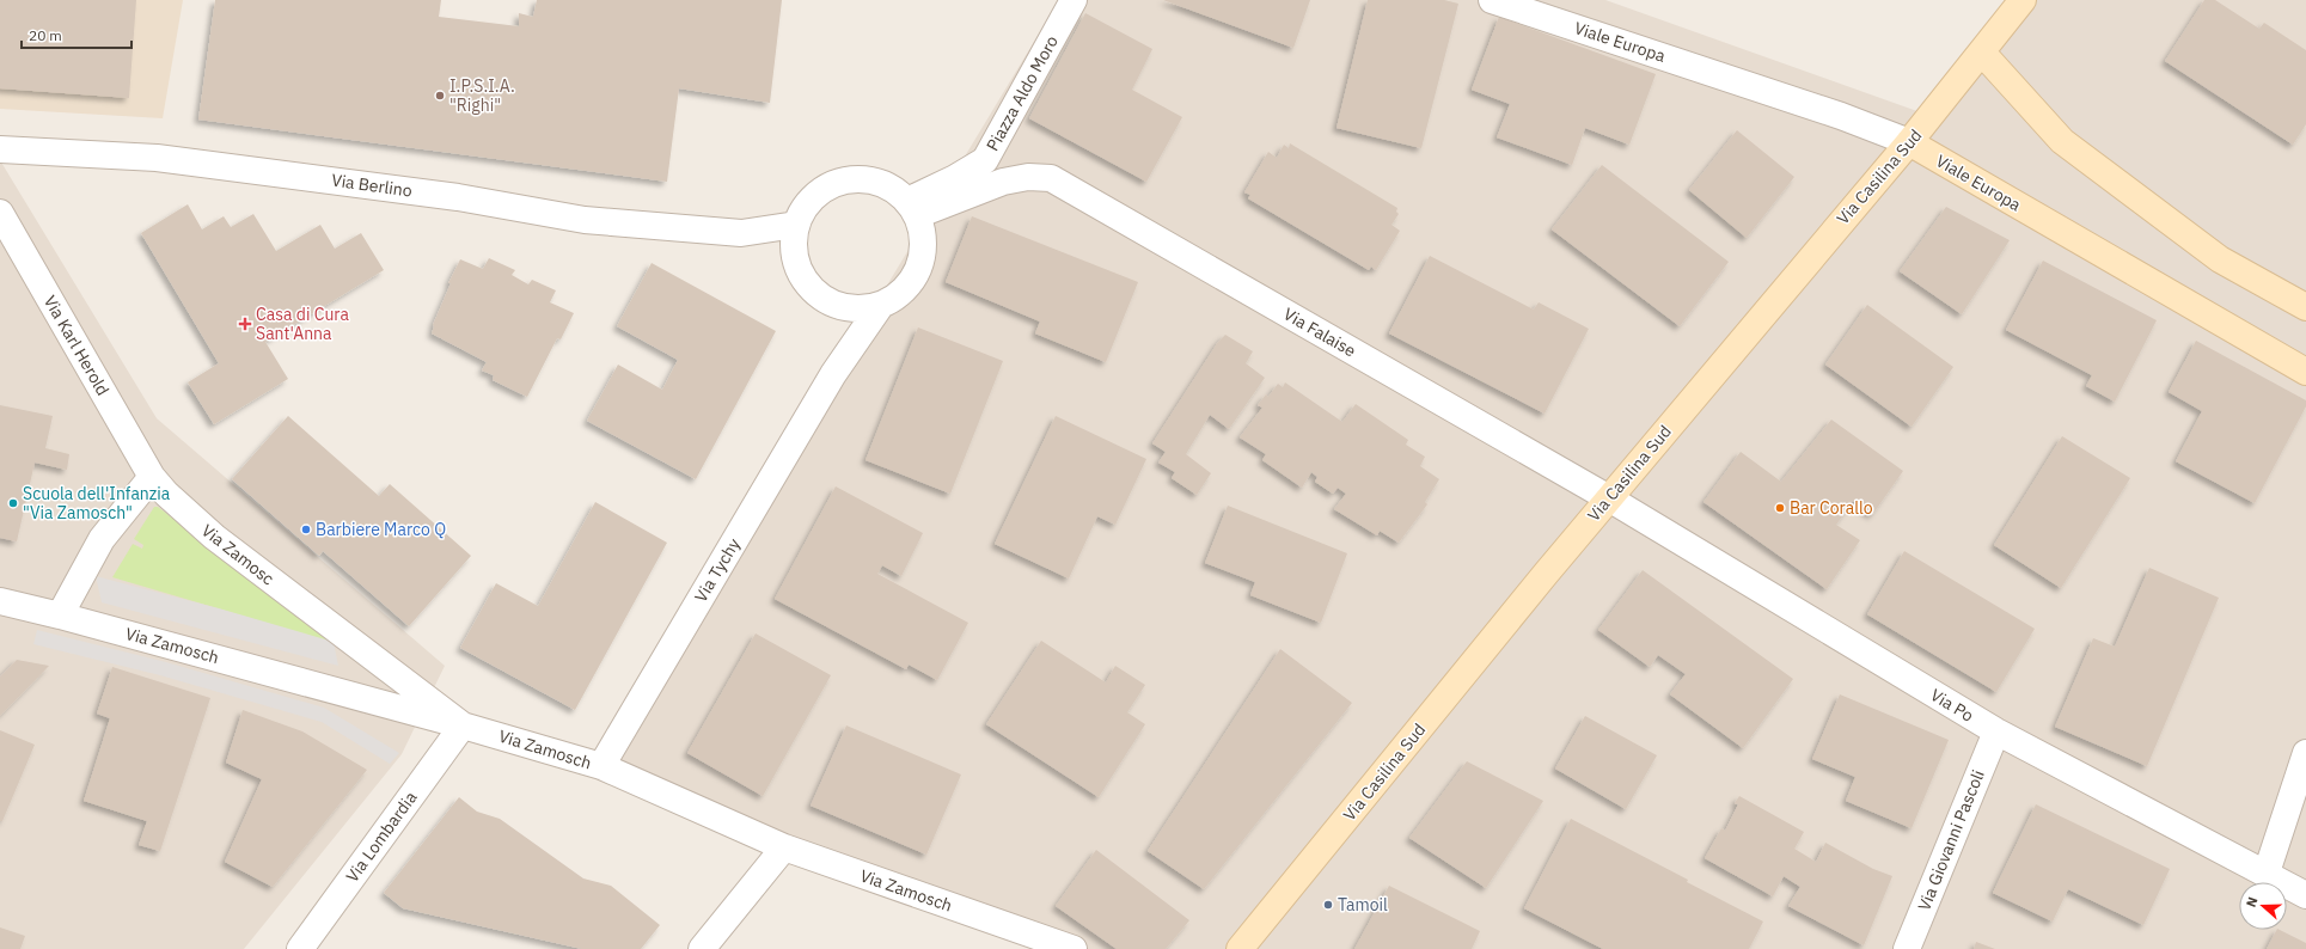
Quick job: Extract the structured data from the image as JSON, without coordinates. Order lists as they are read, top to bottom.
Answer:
{
  "streets": {
    "main road": ["Viale Europa", "Via Casilina Sud"],
    "street": [
      "Piazza Aldo Moro",
      "Via Berlino",
      "Via Falaise",
      "Via Karl Herold",
      "Via Zamosc",
      "Via Tychy",
      "Via Zamosch",
      "Via Po",
      "Via Lombardia",
      "Via Giovanni Pascoli"
    ]
  },
  "crossings": [
    ["Viale Europa", "Via Casilina Sud"],
    ["Piazza Aldo Moro", "Via Berlino"],
    ["Piazza Aldo Moro", "Via Falaise"],
    ["Piazza Aldo Moro", "Via Tychy"],
    ["Via Casilina Sud", "Via Falaise"],
    ["Via Casilina Sud", "Via Po"],
    ["Via Berlino", "Via Falaise"],
    ["Via Berlino", "Via Tychy"],
    ["Via Falaise", "Via Tychy"],
    ["Via Falaise", "Via Po"],
    ["Via Karl Herold", "Via Zamosc"],
    ["Via Zamosc", "Via Zamosch"],
    ["Via Zamosc", "Via Lombardia"],
    ["Via Tychy", "Via Zamosch"],
    ["Via Zamosch", "Via Lombardia"],
    ["Via Po", "Via Giovanni Pascoli"]
  ],
  "places": {
    "other": [
      "I.P.S.I.A. \"Righi\"",
      "Scuola dell'Infanzia \"Via Zamosch\"",
      "Bar Corallo",
      "Barbiere Marco Q",
      "Tamoil"
    ],
    "health": ["Casa di Cura Sant'Anna"]
  },
  "scale_bar": "20 m",
  "north": "left"
}
